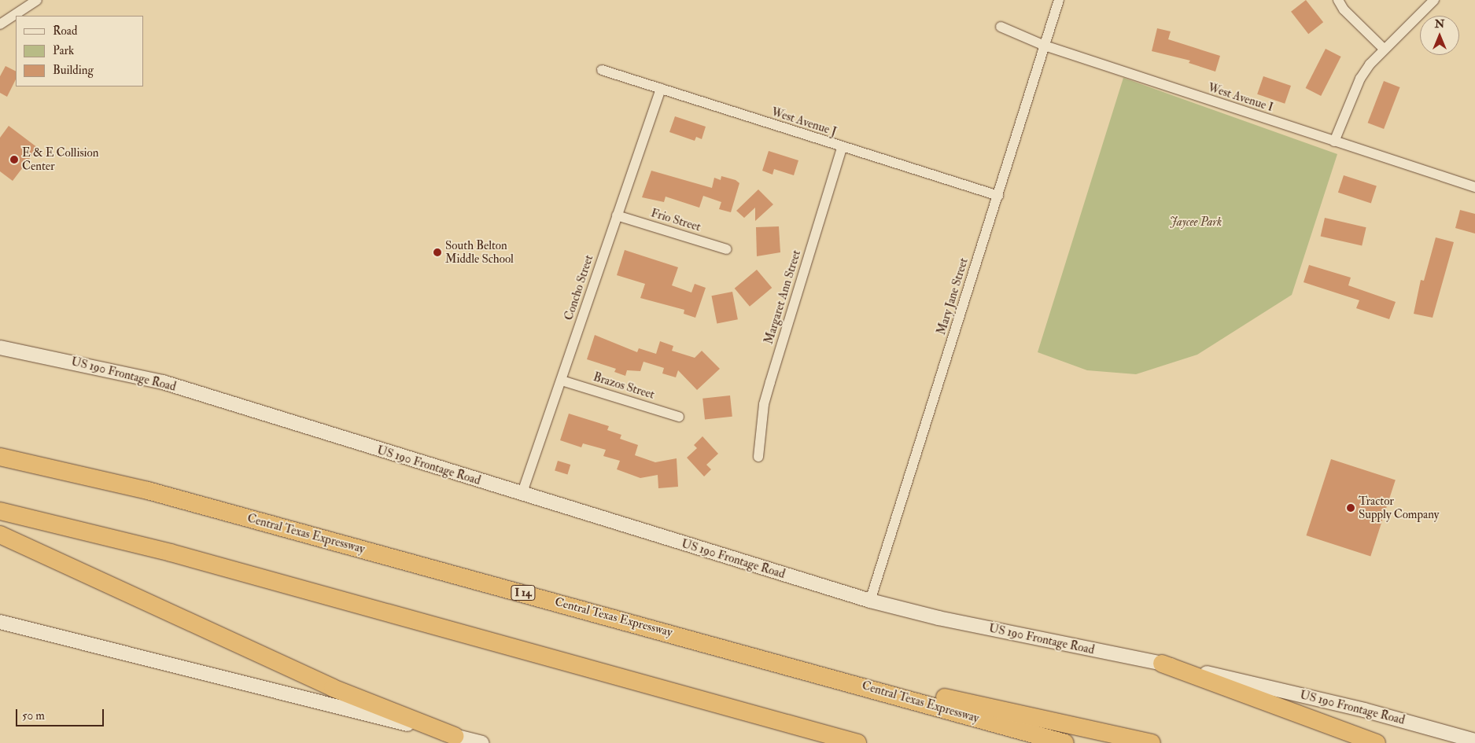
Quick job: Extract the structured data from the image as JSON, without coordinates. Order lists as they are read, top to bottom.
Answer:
{
  "streets": {
    "highway": ["Central Texas Expressway", "I 14"],
    "main road": ["US 190 Frontage Road"],
    "street": [
      "West Avenue I",
      "West Avenue J",
      "Frio Street",
      "Concho Street",
      "Mary Jane Street",
      "Margaret Ann Street",
      "Brazos Street"
    ]
  },
  "crossings": [
    ["West Avenue I", "Mary Jane Street"],
    ["West Avenue J", "Concho Street"],
    ["West Avenue J", "Mary Jane Street"],
    ["West Avenue J", "Margaret Ann Street"],
    ["Frio Street", "Concho Street"],
    ["Concho Street", "US 190 Frontage Road"],
    ["Concho Street", "Brazos Street"],
    ["Mary Jane Street", "US 190 Frontage Road"]
  ],
  "parks": ["Jaycee Park"],
  "places": ["E & E Collision Center", "South Belton Middle School", "Tractor Supply Company"],
  "legend": ["Road", "Park", "Building"],
  "scale_bar": "50 m",
  "north": "top"
}
